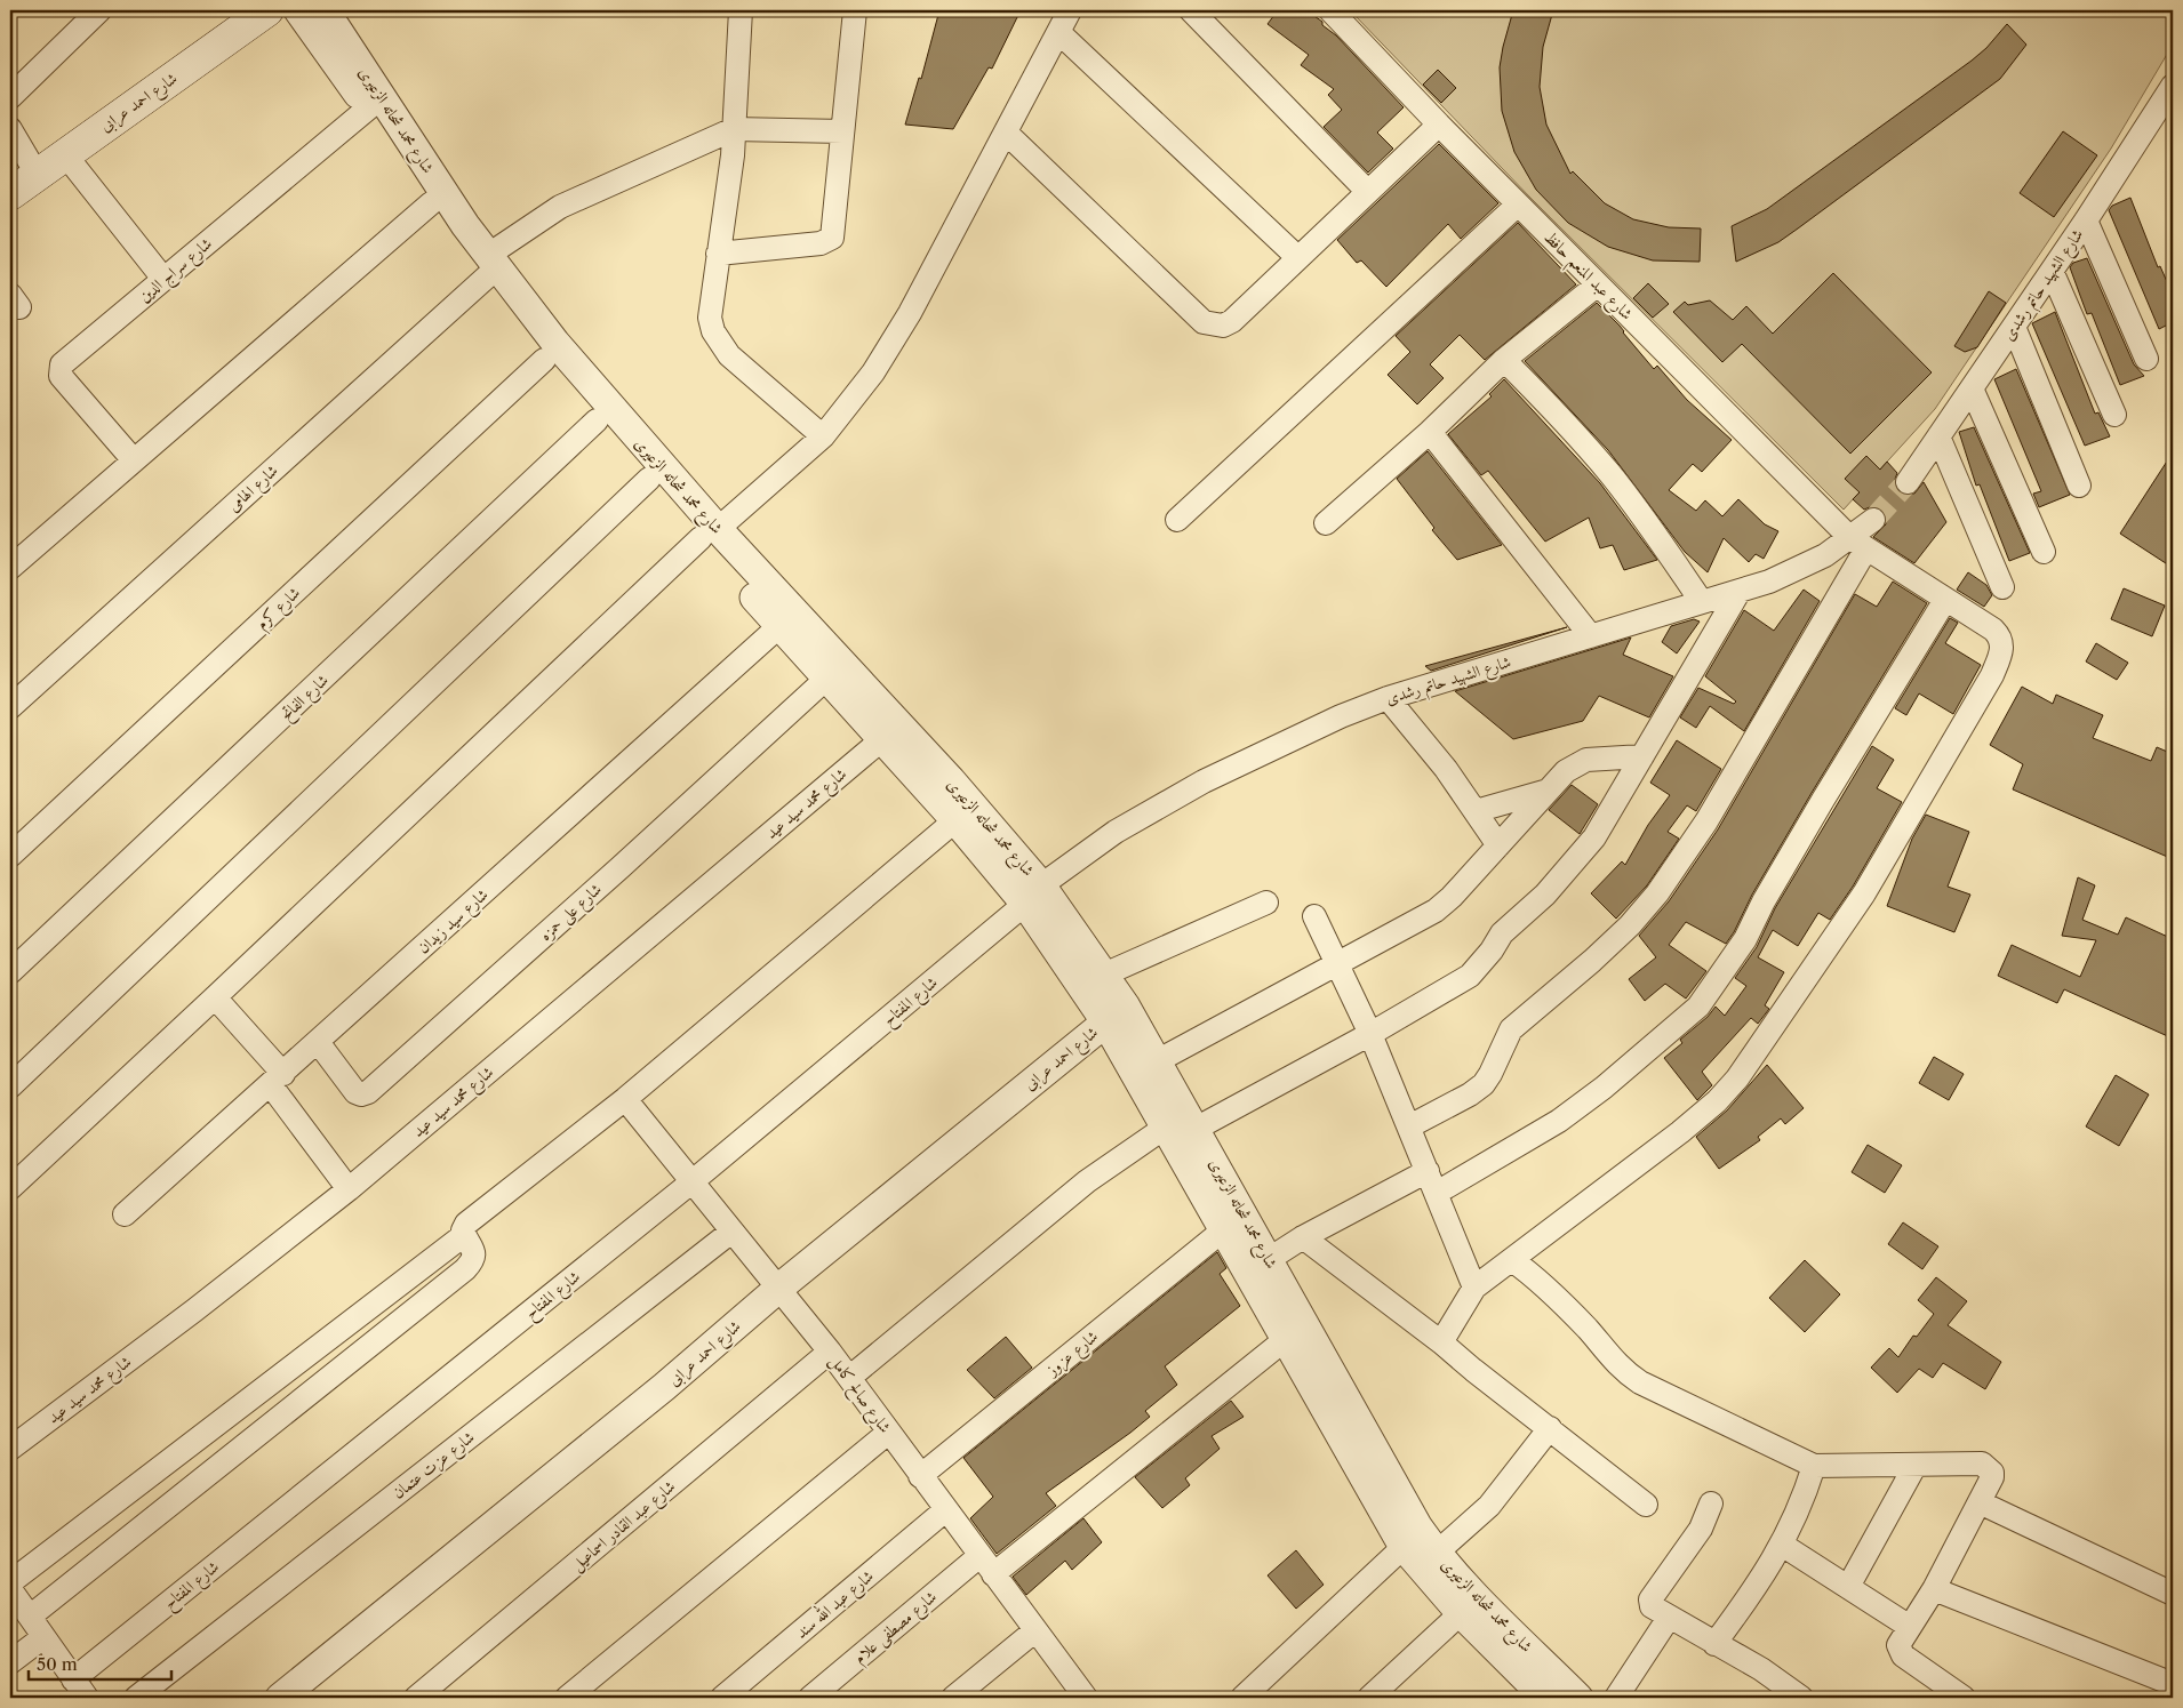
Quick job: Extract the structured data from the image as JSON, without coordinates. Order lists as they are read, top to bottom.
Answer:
{
  "streets": {
    "main road": ["شارع احمد عرابى"],
    "street": [
      "شارع محمد شحاته الزعيرى",
      "شارع سراج الدين",
      "شارع عبد المنعم حافظ",
      "شارع الشهيد حاتم رشدى",
      "شارع الهامى",
      "شارع كرم",
      "شارع الفاتح",
      "شارع محمد سيد عيد",
      "شارع على حمزه",
      "شارع سيد زيدان",
      "شارع المفتاح",
      "شارع عزوز",
      "شارع صالح كامل",
      "شارع عزت عتمان",
      "شارع عبد القادر اسماعيل",
      "شارع عبد الله سند",
      "شارع مصطفى علام"
    ]
  },
  "crossings": [
    ["شارع احمد عرابى", "شارع محمد شحاته الزعيرى"],
    ["شارع احمد عرابى", "شارع صالح كامل"],
    ["شارع محمد شحاته الزعيرى", "شارع سراج الدين"],
    ["شارع محمد شحاته الزعيرى", "شارع الشهيد حاتم رشدى"],
    ["شارع محمد شحاته الزعيرى", "شارع الهامى"],
    ["شارع محمد شحاته الزعيرى", "شارع كرم"],
    ["شارع محمد شحاته الزعيرى", "شارع الفاتح"],
    ["شارع محمد شحاته الزعيرى", "شارع محمد سيد عيد"],
    ["شارع محمد شحاته الزعيرى", "شارع على حمزه"],
    ["شارع محمد شحاته الزعيرى", "شارع سيد زيدان"],
    ["شارع محمد شحاته الزعيرى", "شارع المفتاح"],
    ["شارع محمد شحاته الزعيرى", "شارع عزوز"],
    ["شارع عبد المنعم حافظ", "شارع الشهيد حاتم رشدى"],
    ["شارع الشهيد حاتم رشدى", "شارع المفتاح"],
    ["شارع على حمزه", "شارع سيد زيدان"],
    ["شارع المفتاح", "شارع صالح كامل"],
    ["شارع عزوز", "شارع صالح كامل"],
    ["شارع صالح كامل", "شارع عزت عتمان"],
    ["شارع صالح كامل", "شارع عبد القادر اسماعيل"],
    ["شارع صالح كامل", "شارع عبد الله سند"],
    ["شارع صالح كامل", "شارع مصطفى علام"]
  ],
  "scale_bar": "50 m"
}
